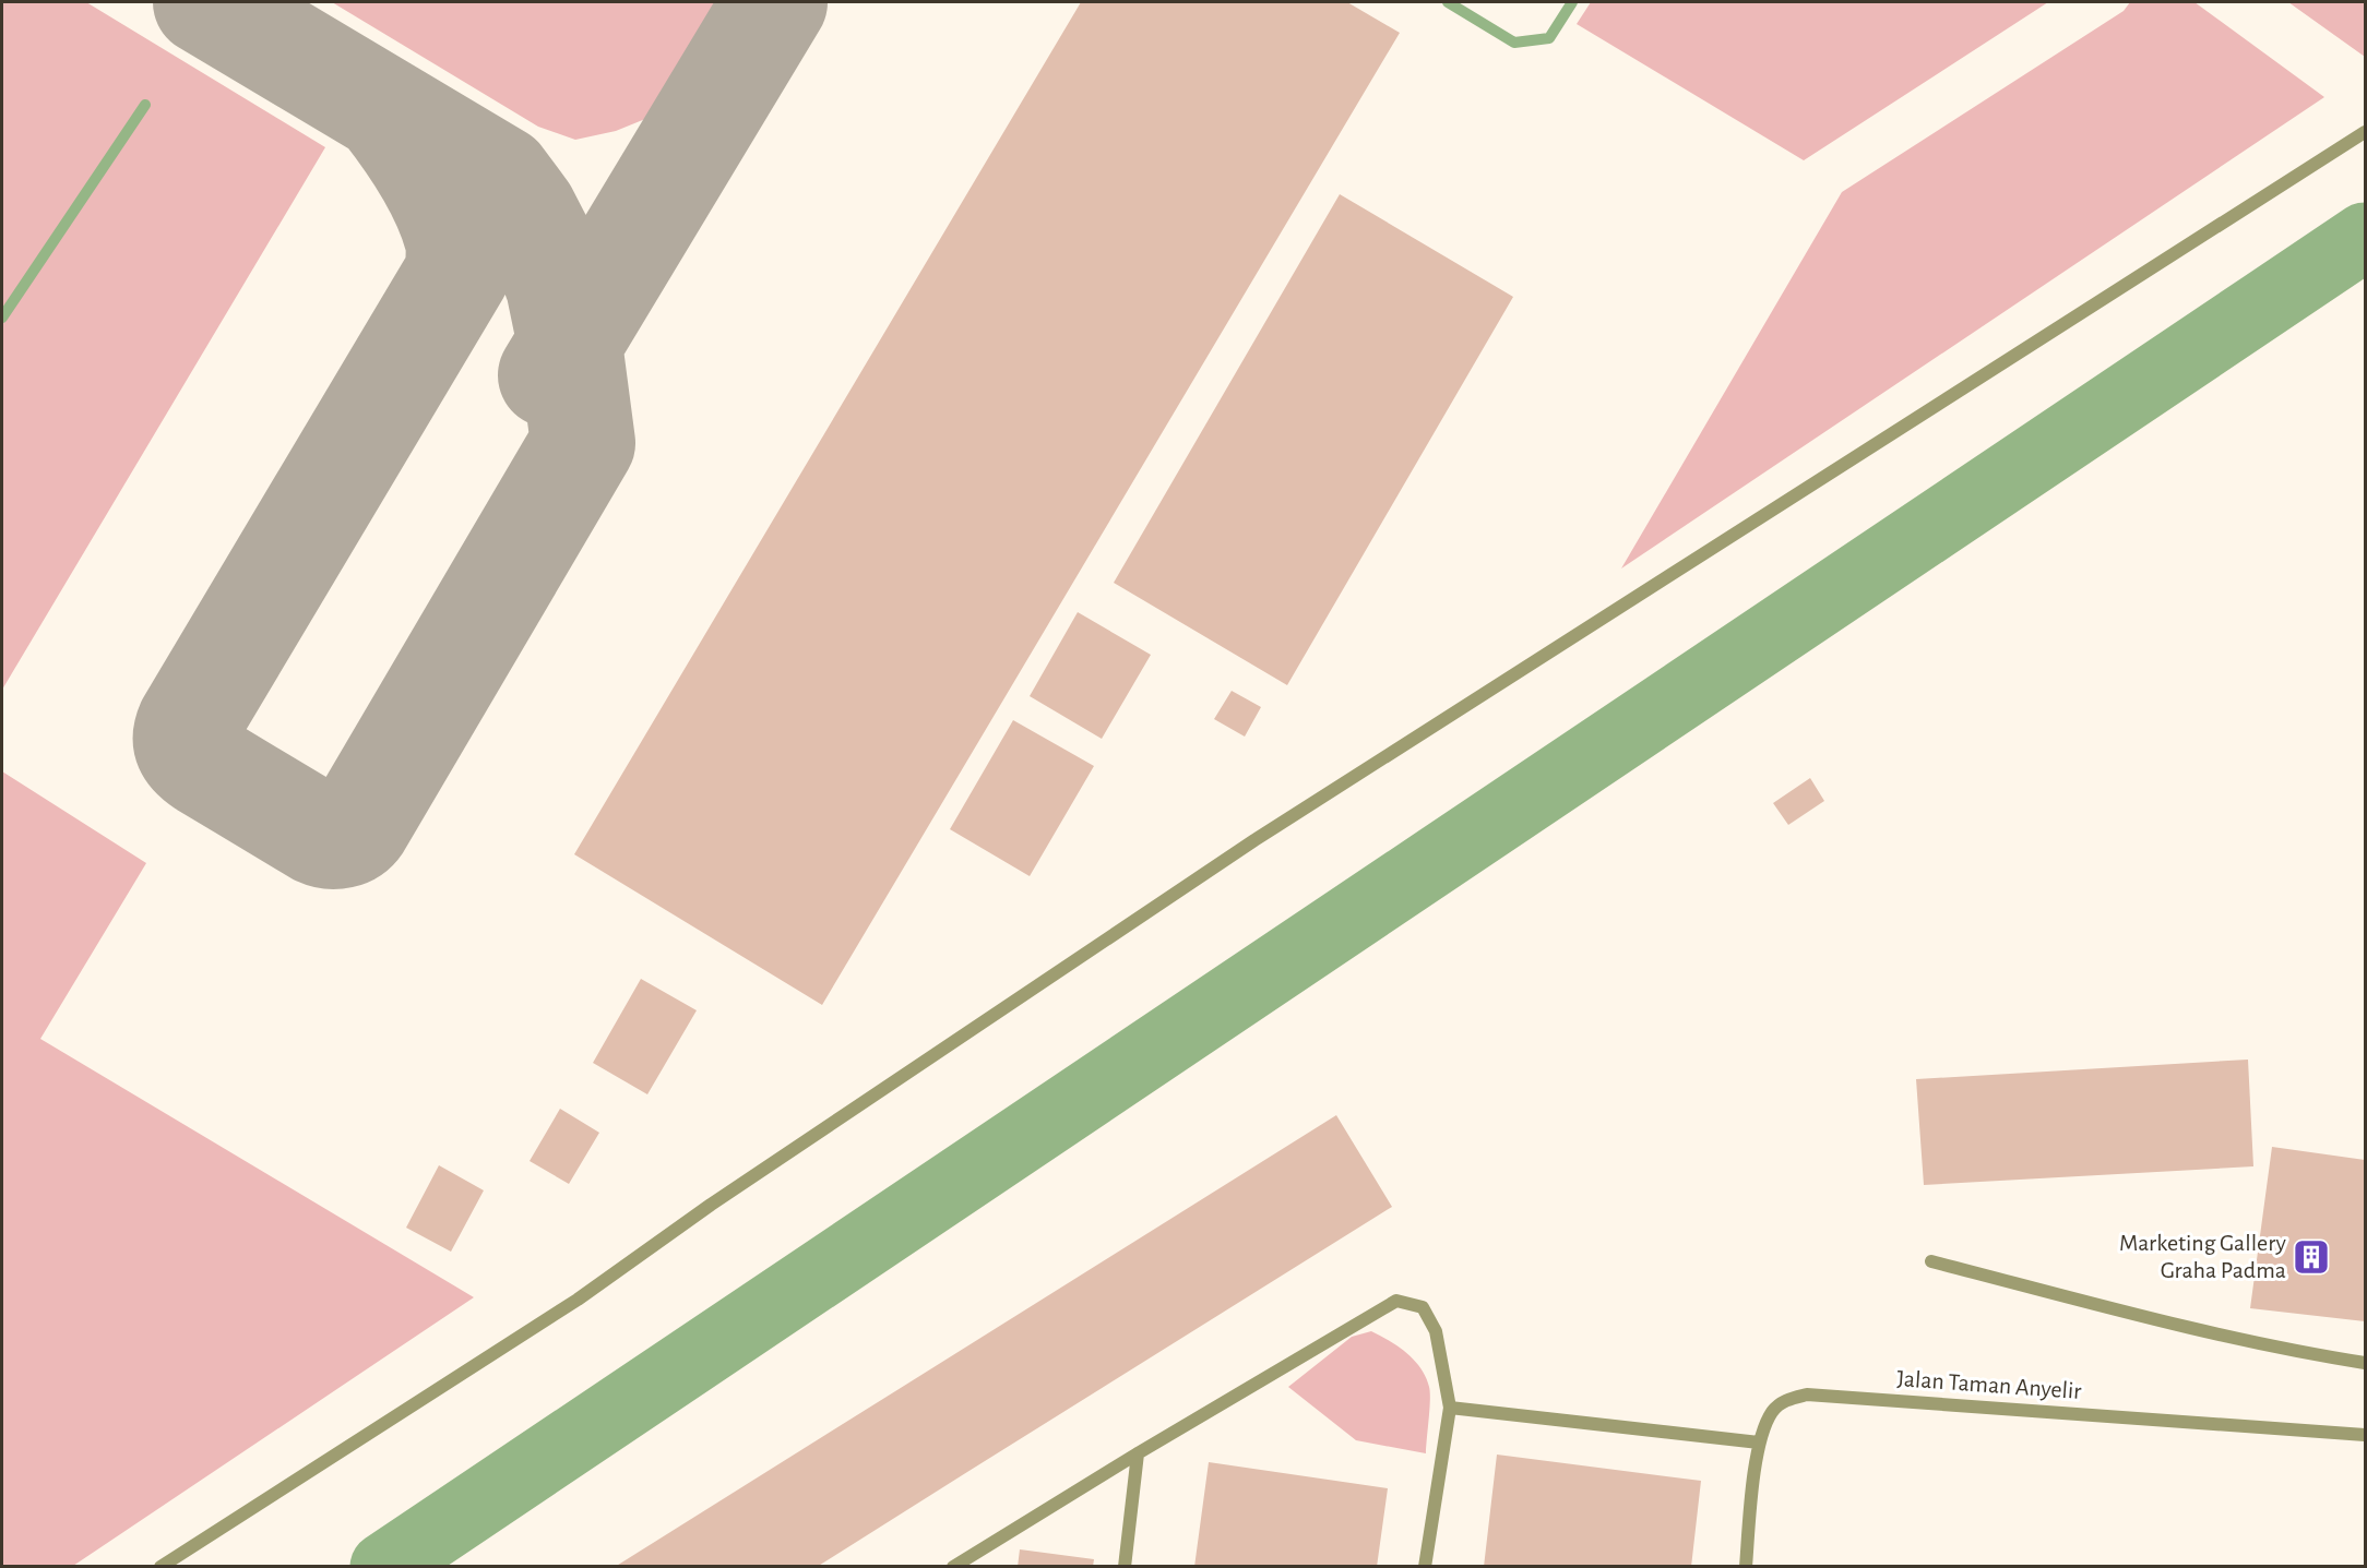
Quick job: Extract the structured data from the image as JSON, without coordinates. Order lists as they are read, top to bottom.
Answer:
{
  "streets": {
    "street": ["Jalan Taman Anyelir"]
  },
  "places": {
    "building": ["Marketing Gallery Graha Padma"]
  }
}
